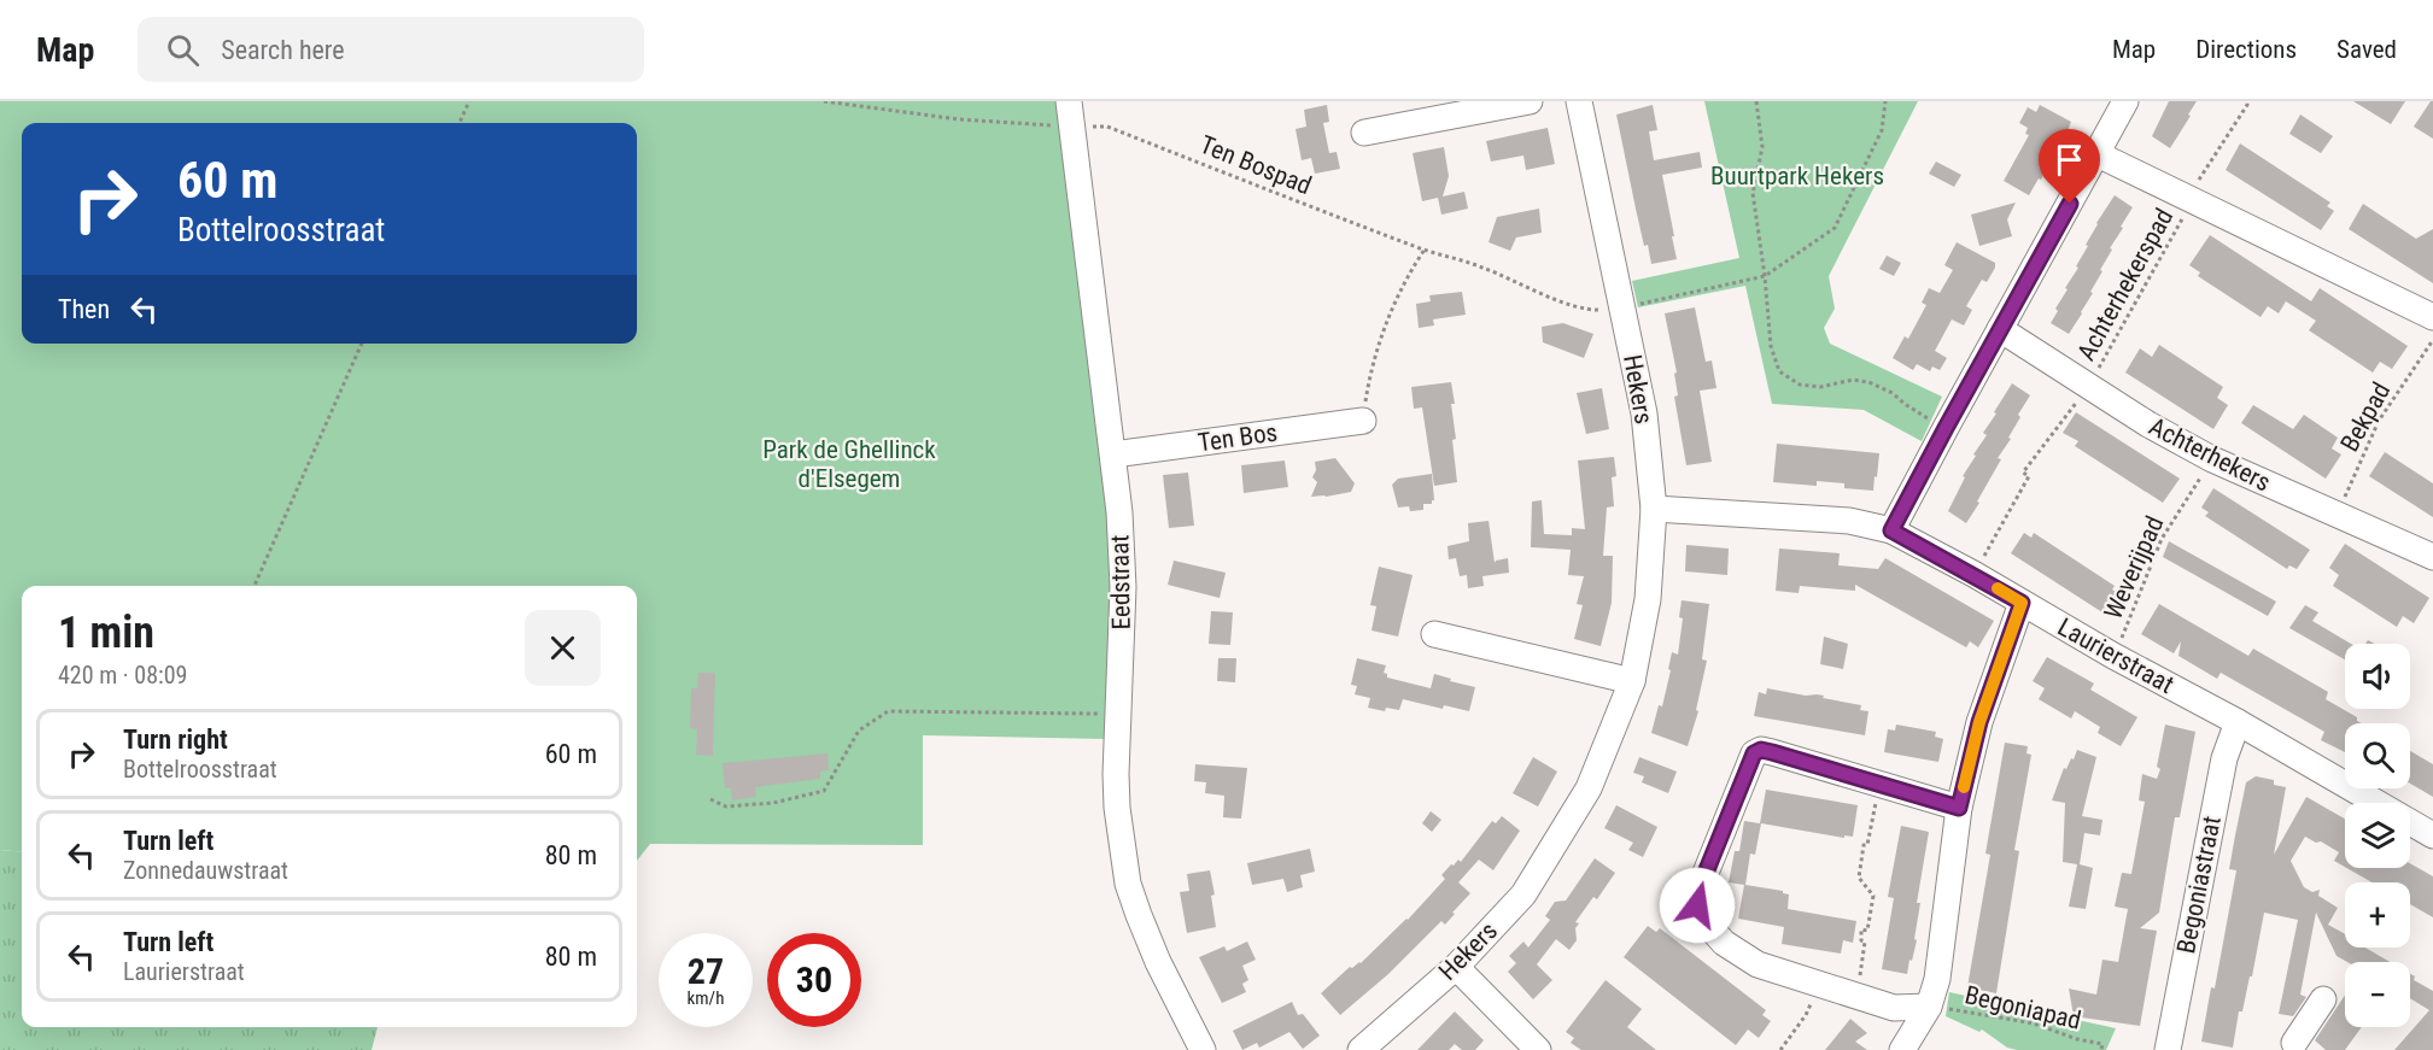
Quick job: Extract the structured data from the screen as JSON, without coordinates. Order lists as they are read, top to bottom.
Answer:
{
  "streets": {
    "street": [
      "Hekers",
      "Ten Bos",
      "Achterhekers",
      "Eedstraat",
      "Laurierstraat",
      "Begoniastraat"
    ],
    "path": [
      "Ten Bospad",
      "Achterhekerspad",
      "Bekpad",
      "Weverijpad",
      "Begoniapad"
    ]
  },
  "crossings": [
    ["Ten Bospad", "Hekers"],
    ["Ten Bospad", "Eedstraat"],
    ["Achterhekerspad", "Achterhekers"],
    ["Achterhekerspad", "Laurierstraat"],
    ["Hekers", "Laurierstraat"],
    ["Bekpad", "Achterhekers"],
    ["Ten Bos", "Eedstraat"],
    ["Achterhekers", "Weverijpad"],
    ["Weverijpad", "Laurierstraat"],
    ["Laurierstraat", "Begoniastraat"]
  ],
  "parks": ["Buurtpark Hekers", "Park de Ghellinck d'Elsegem"],
  "page": {
    "header": "Map",
    "search": "Search here",
    "nav": ["Map", "Directions", "Saved"],
    "turn": ["60 m", "Bottelroosstraat"],
    "then": "Then",
    "heading": ["1 min", "420 m · 08:09"],
    "map_buttons": ["+", "−"],
    "list": [
      {
        "name": "Turn right",
        "note": "Bottelroosstraat",
        "value": "60 m"
      },
      {
        "name": "Turn left",
        "note": "Zonnedauwstraat",
        "value": "80 m"
      },
      {
        "name": "Turn left",
        "note": "Laurierstraat",
        "value": "80 m"
      }
    ],
    "speed": "27 km/h",
    "limit": "30"
  }
}
